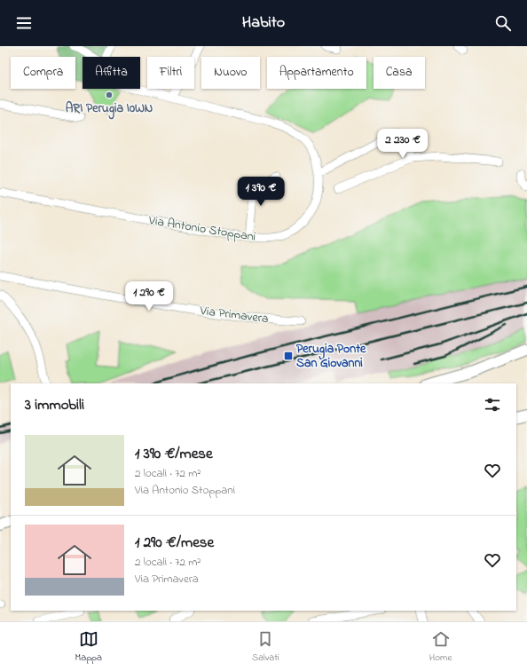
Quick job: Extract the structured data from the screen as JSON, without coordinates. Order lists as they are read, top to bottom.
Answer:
{
  "streets": {
    "street": ["Via Antonio Stoppani", "Via Primavera"]
  },
  "places": {
    "other": ["ARI Perugia I0WN"],
    "transit": ["Perugia Ponte San Giovanni"]
  },
  "page": {
    "header": "Habito",
    "chip": [
      "Compra",
      "Affitta",
      "Filtri",
      "Nuovo",
      "Appartamento",
      "Casa"
    ],
    "price": ["2 230 €", "1 390 €", "1 290 €"],
    "heading": "3 immobili",
    "list": [
      {
        "name": "1 390 €/mese",
        "note": "2 locali · 72 m² · Via Antonio Stoppani"
      },
      {
        "name": "1 290 €/mese",
        "note": "2 locali · 72 m² · Via Primavera"
      }
    ],
    "tabs": ["Mappa", "Salvati", "Home"]
  }
}
